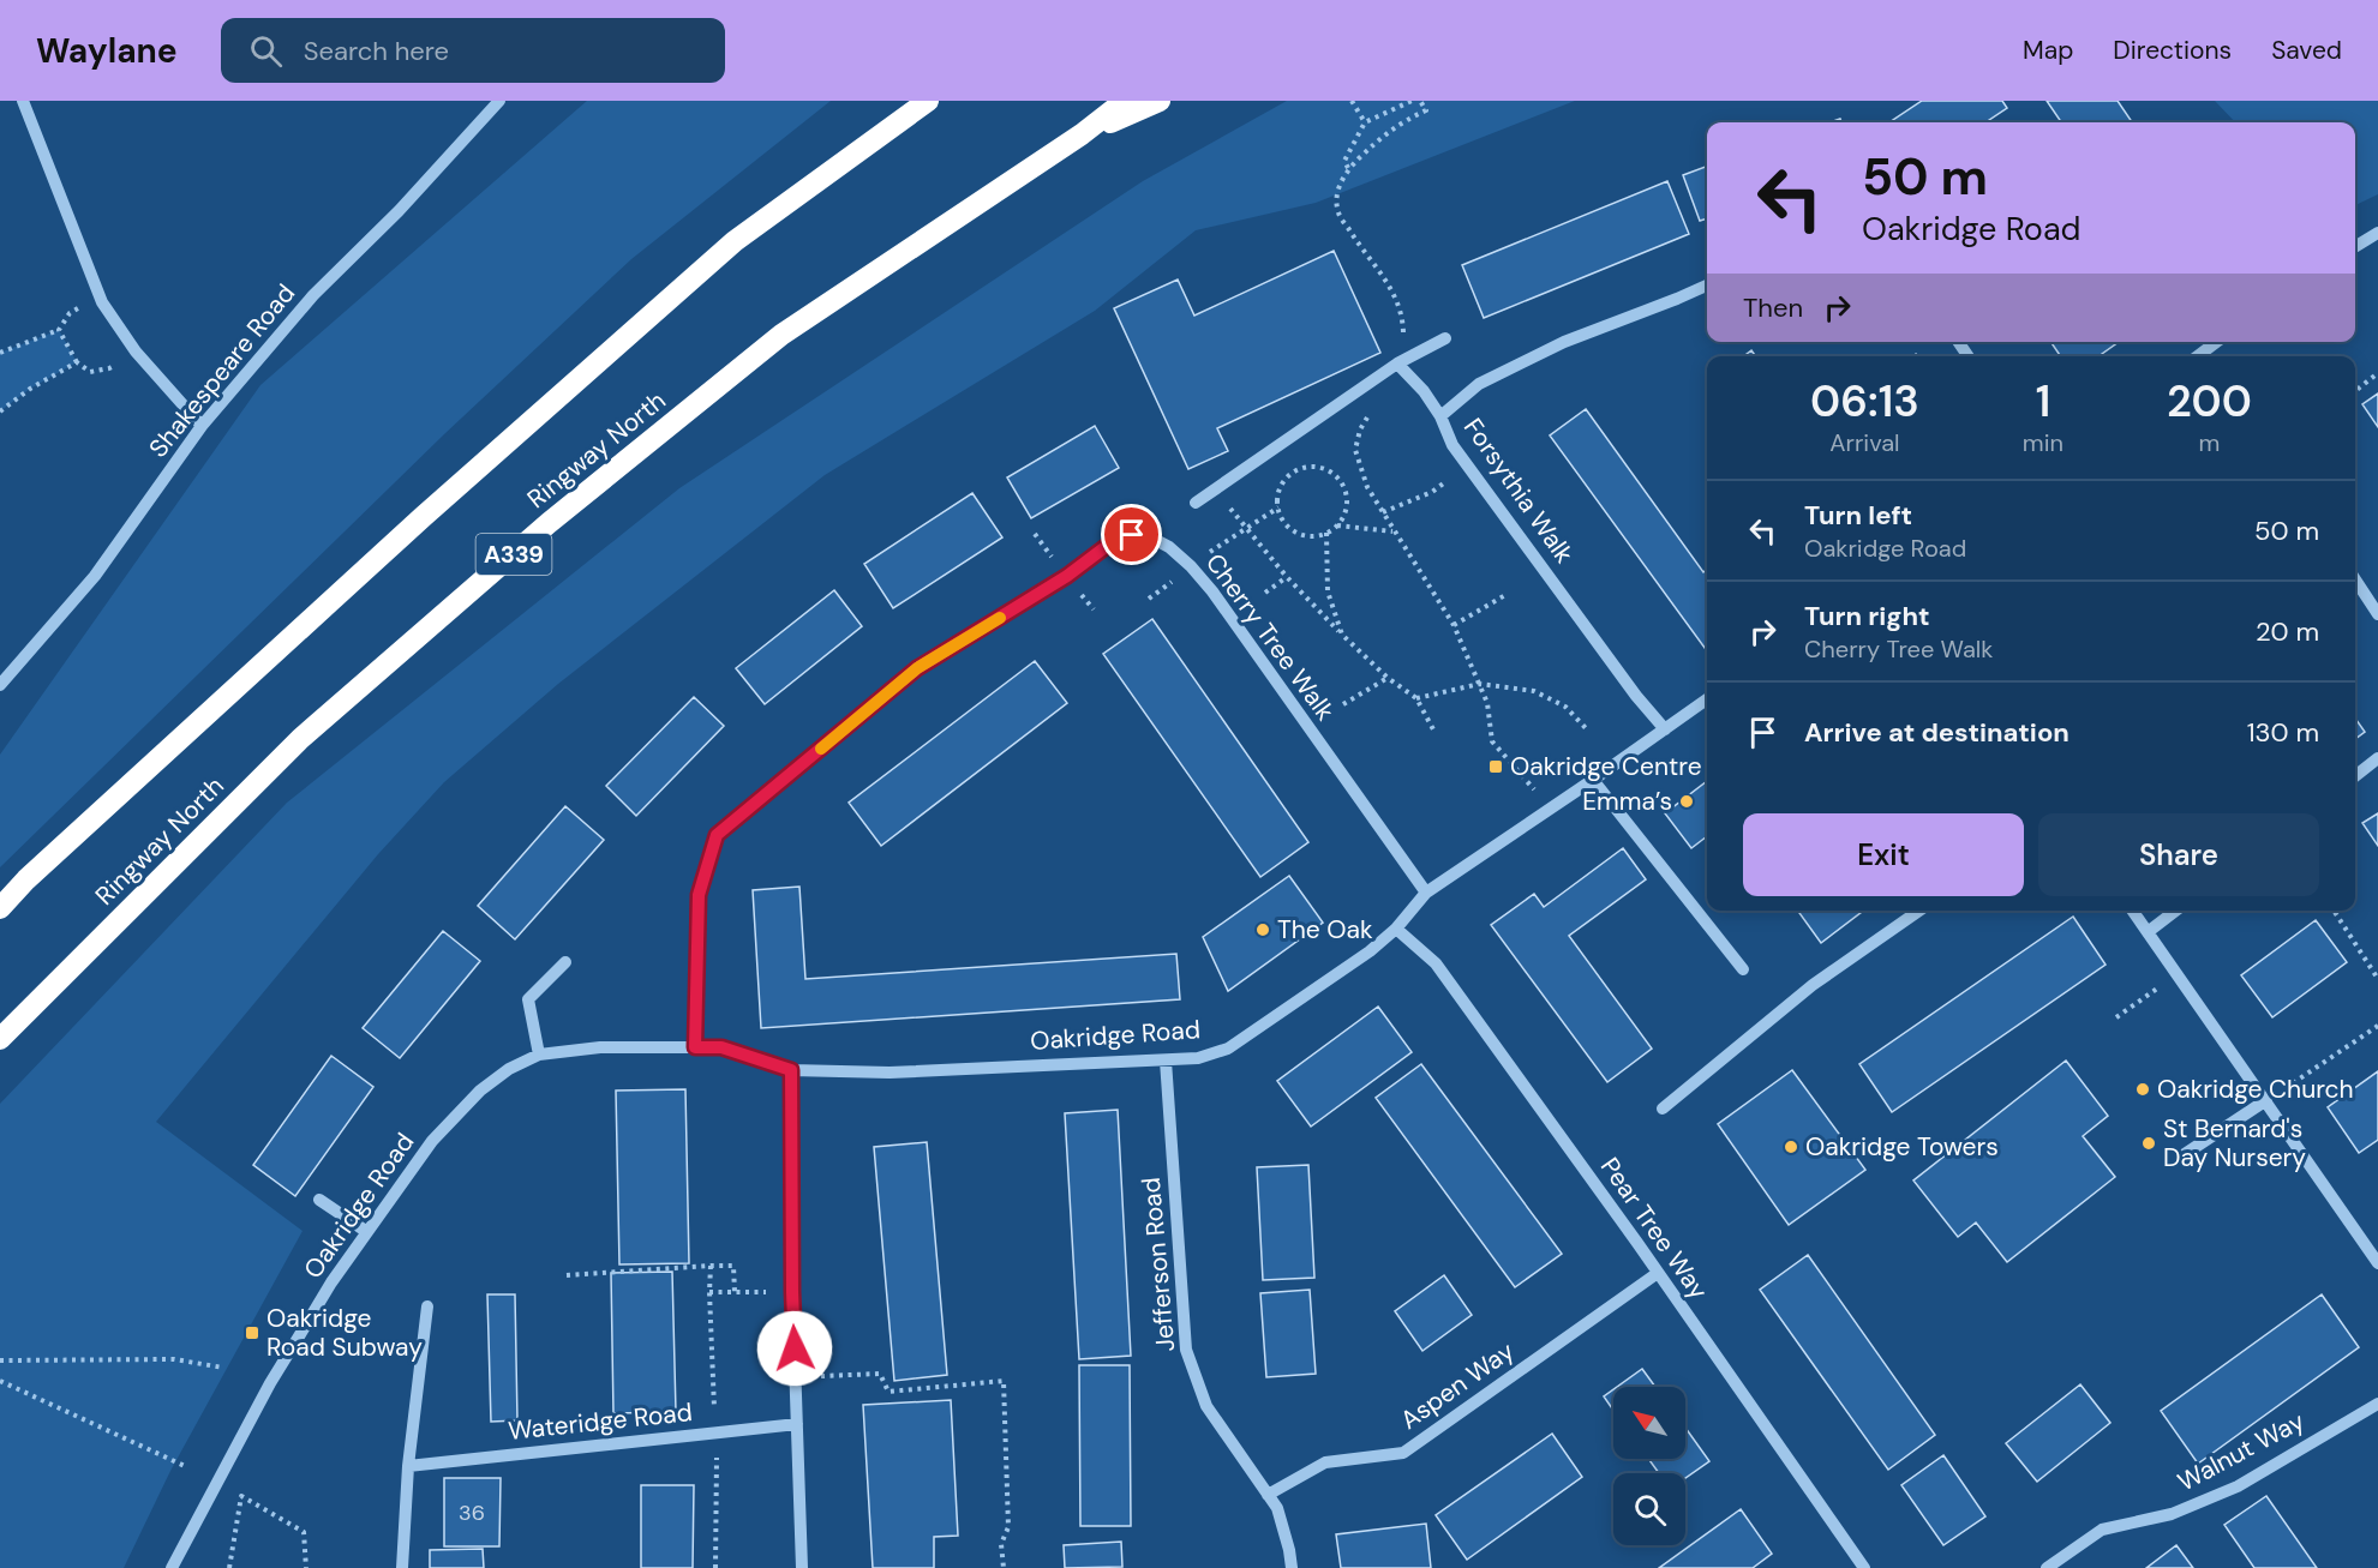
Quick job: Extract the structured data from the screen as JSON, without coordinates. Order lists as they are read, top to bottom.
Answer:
{
  "streets": {
    "highway": ["Ringway North", "A339"],
    "street": [
      "Shakespeare Road",
      "Forsythia Walk",
      "Cherry Tree Walk",
      "Oakridge Road",
      "Pear Tree Way",
      "Jefferson Road",
      "Aspen Way",
      "Wateridge Road",
      "Walnut Way"
    ]
  },
  "crossings": [
    ["Ringway North", "A339"],
    ["Forsythia Walk", "Oakridge Road"],
    ["Cherry Tree Walk", "Oakridge Road"],
    ["Oakridge Road", "Pear Tree Way"],
    ["Oakridge Road", "Jefferson Road"],
    ["Pear Tree Way", "Aspen Way"],
    ["Jefferson Road", "Aspen Way"]
  ],
  "places": {
    "transit": ["Oakridge Centre", "Oakridge Road Subway"],
    "other": [
      "Emma’s",
      "The Oak",
      "Oakridge Church",
      "St Bernard's Day Nursery",
      "Oakridge Towers"
    ]
  },
  "house_numbers": ["36"],
  "north": "top left",
  "page": {
    "header": "Waylane",
    "search": "Search here",
    "nav": ["Map", "Directions", "Saved"],
    "turn": ["50 m", "Oakridge Road"],
    "then": "Then",
    "eta": [
      "06:13",
      "Arrival",
      "1",
      "min",
      "200",
      "m"
    ],
    "list": [
      {
        "name": "Turn left",
        "note": "Oakridge Road",
        "value": "50 m"
      },
      {
        "name": "Turn right",
        "note": "Cherry Tree Walk",
        "value": "20 m"
      },
      {
        "name": "Arrive at destination",
        "value": "130 m"
      }
    ],
    "buttons": ["Exit", "Share"]
  }
}
